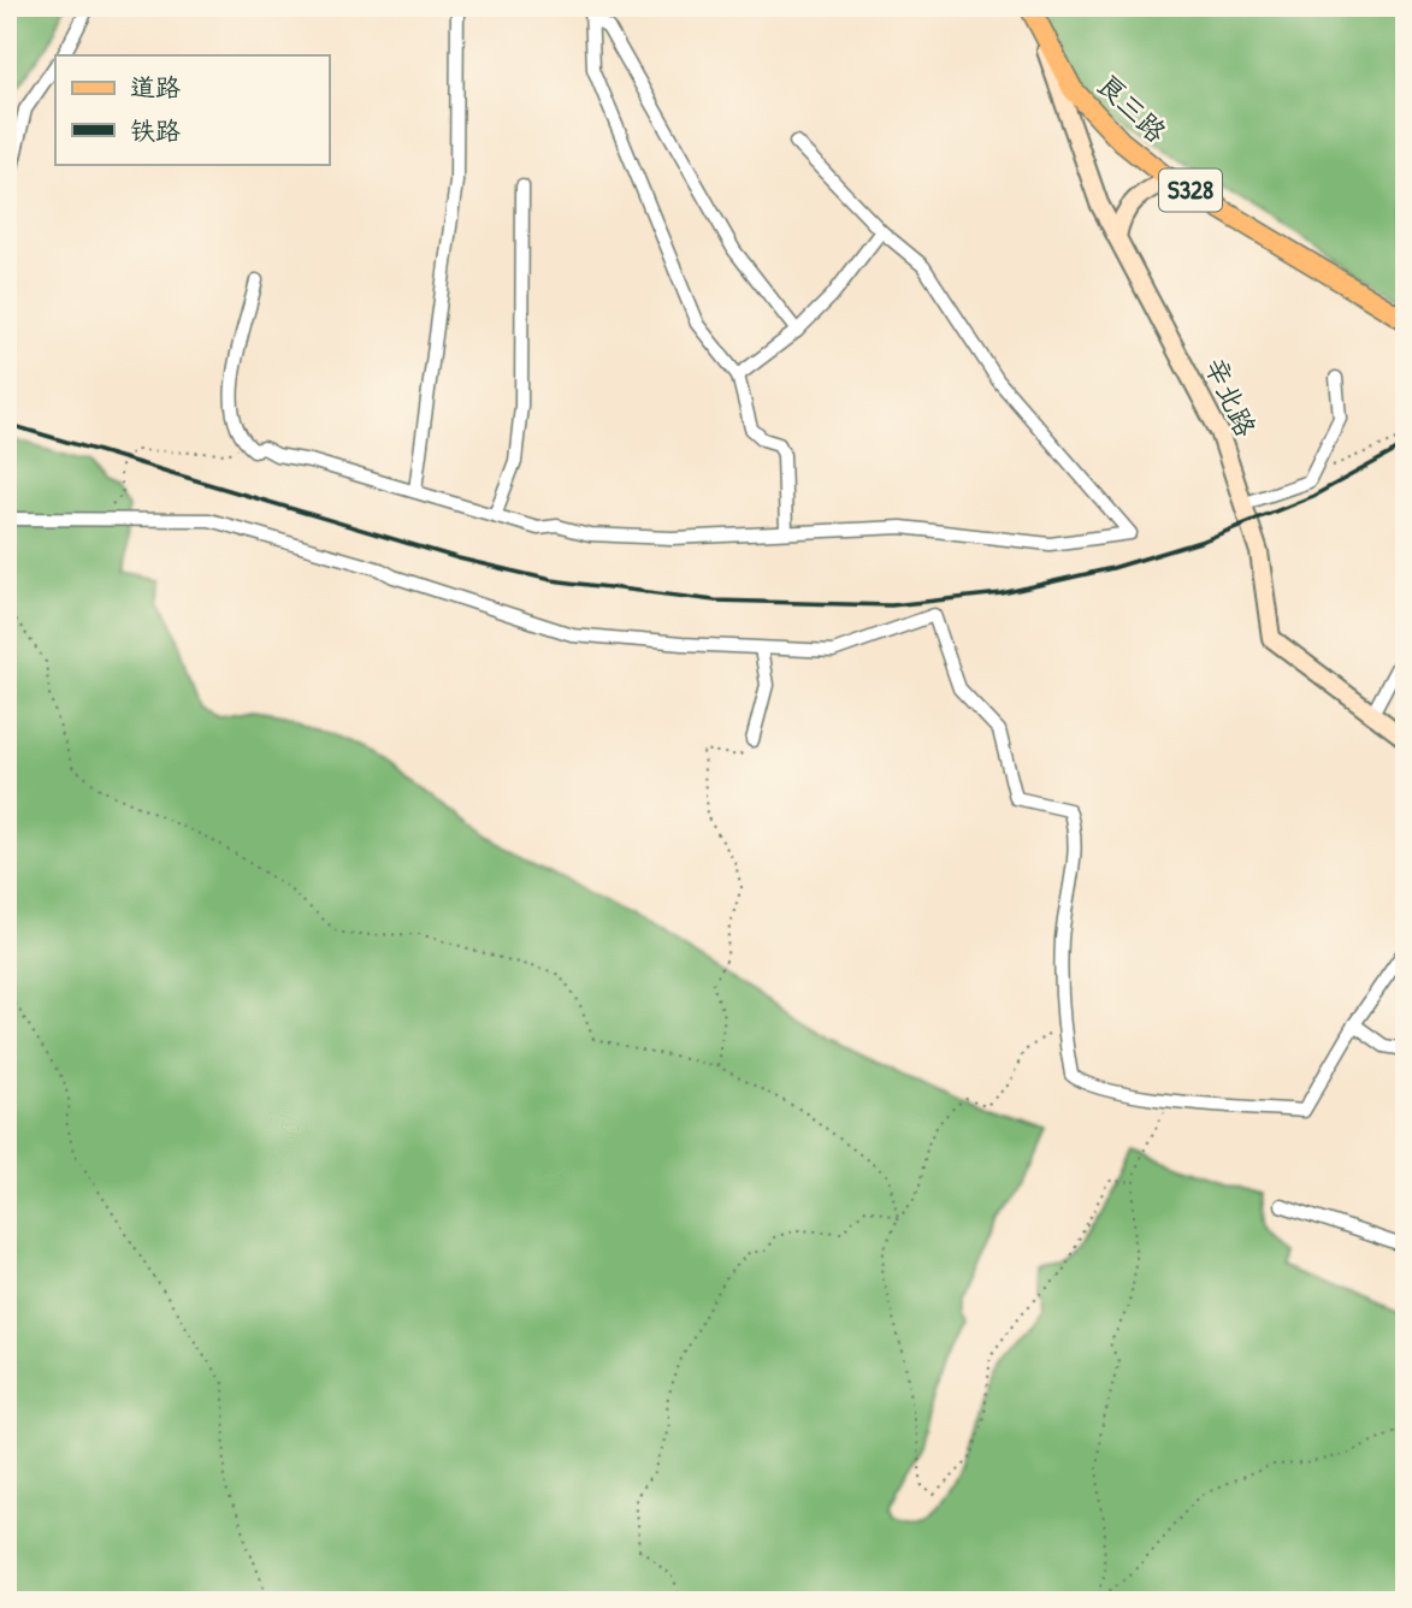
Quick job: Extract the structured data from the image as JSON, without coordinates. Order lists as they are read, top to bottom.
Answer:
{
  "streets": {
    "main road": ["良三路", "S328"],
    "street": ["辛北路"]
  },
  "crossings": [
    ["良三路", "辛北路"]
  ],
  "legend": ["道路", "铁路"]
}
